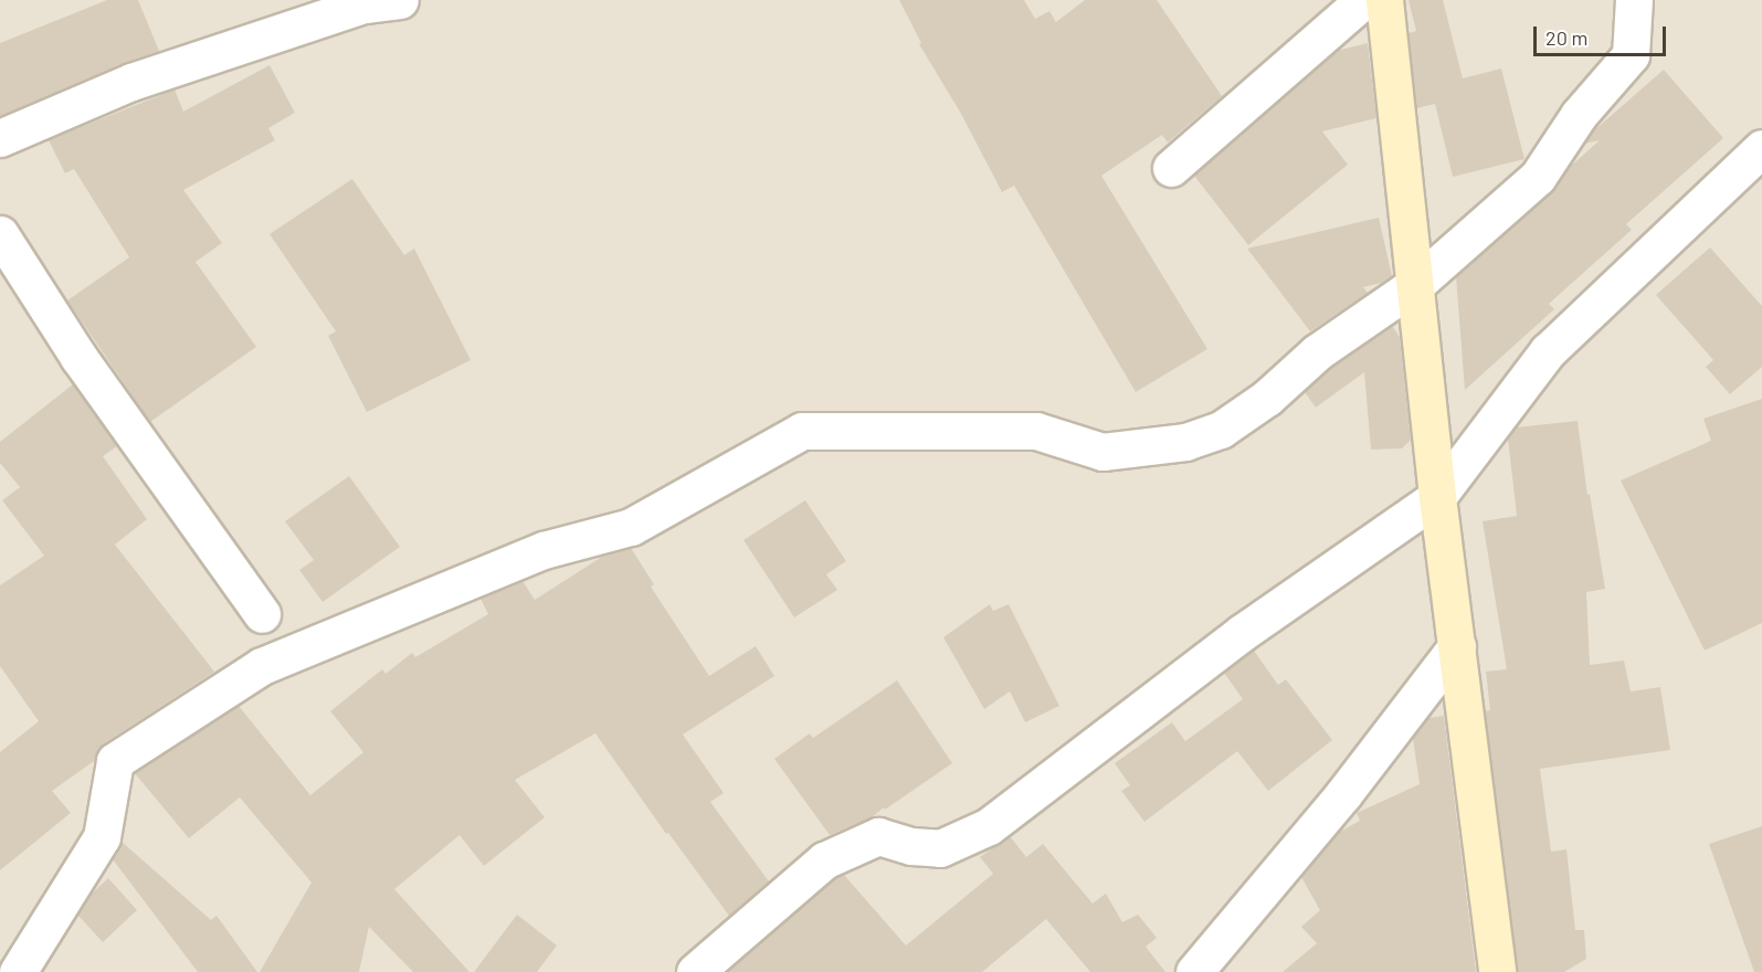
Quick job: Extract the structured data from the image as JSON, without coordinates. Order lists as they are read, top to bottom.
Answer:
{
  "scale_bar": "20 m"
}
